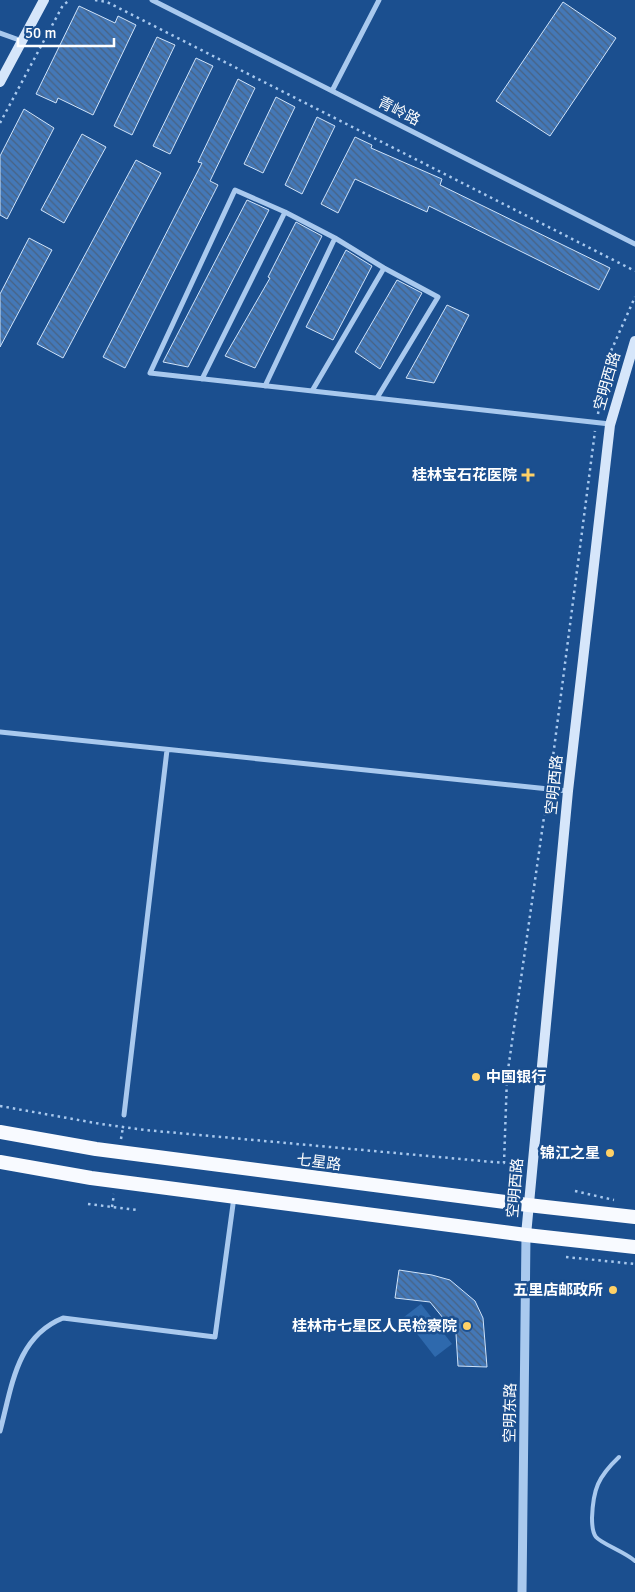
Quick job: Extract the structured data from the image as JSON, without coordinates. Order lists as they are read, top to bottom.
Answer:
{
  "streets": {
    "highway": ["七星路"],
    "main road": ["空明西路"],
    "street": ["青岭路", "空明东路"]
  },
  "crossings": [
    ["空明西路", "七星路"],
    ["空明西路", "空明东路"]
  ],
  "places": {
    "health": ["桂林宝石花医院"],
    "other": [
      "中国银行",
      "锦江之星",
      "五里店邮政所",
      "桂林市七星区人民检察院"
    ]
  },
  "scale_bar": "50 m"
}
